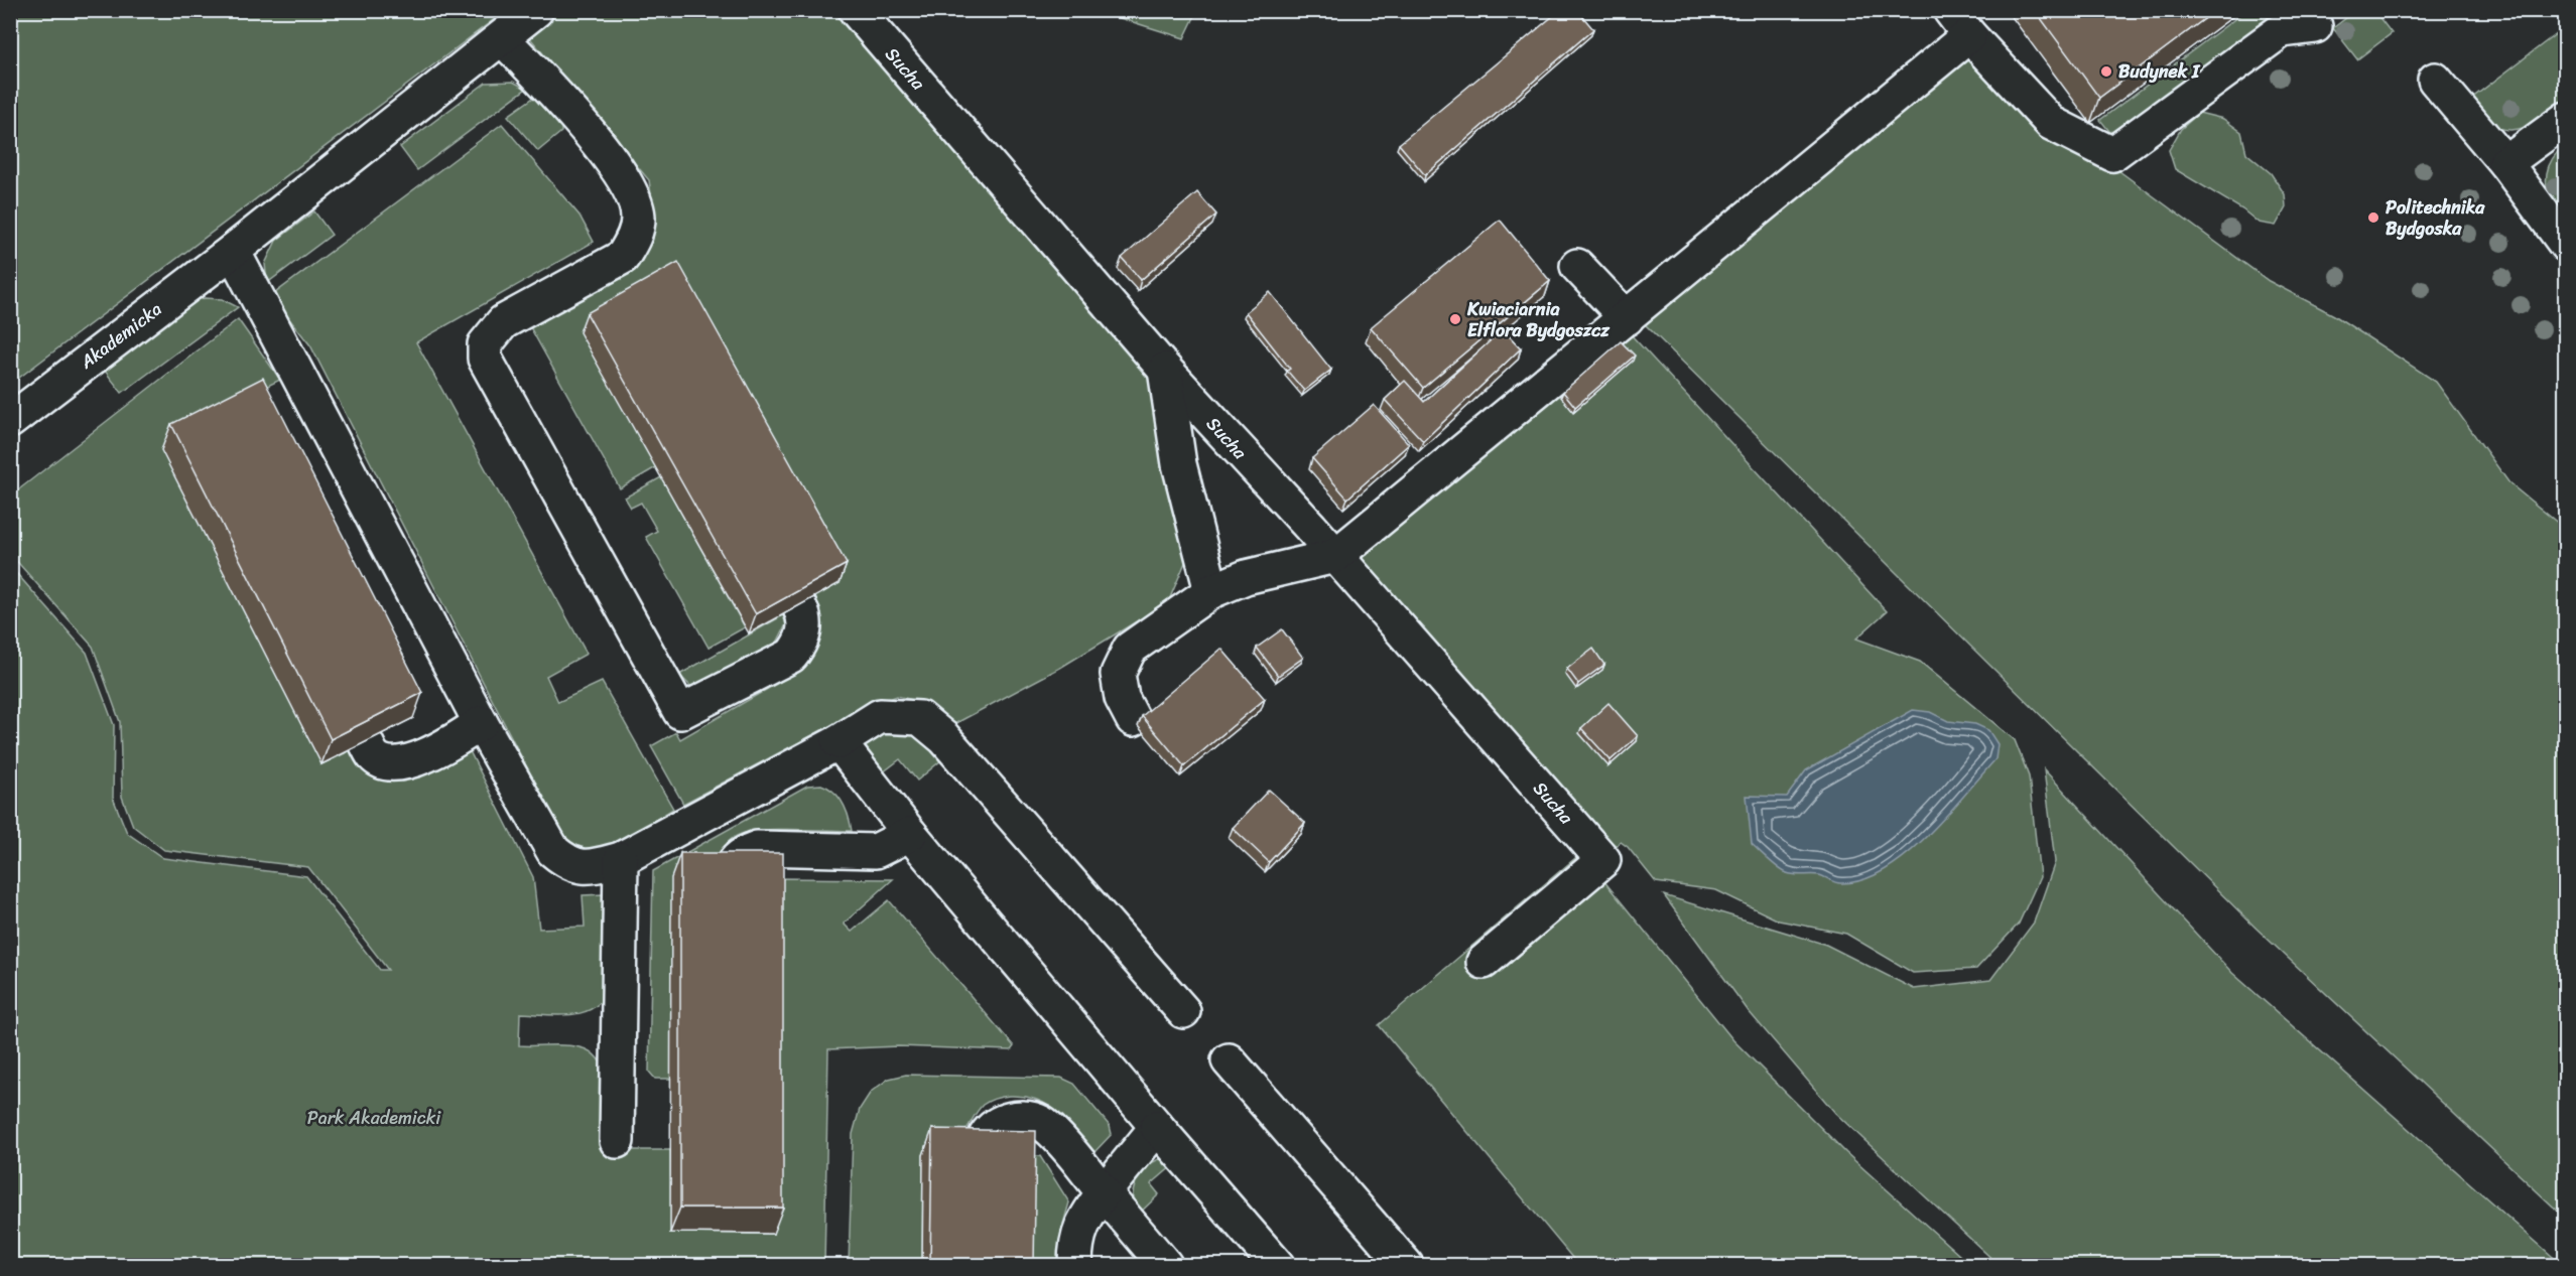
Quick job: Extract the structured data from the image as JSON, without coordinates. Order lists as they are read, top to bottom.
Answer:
{
  "streets": {
    "street": ["Sucha", "Akademicka"]
  },
  "parks": ["Park Akademicki"],
  "places": ["Budynek I", "Politechnika Bydgoska", "Kwiaciarnia Elflora Bydgoszcz"]
}
